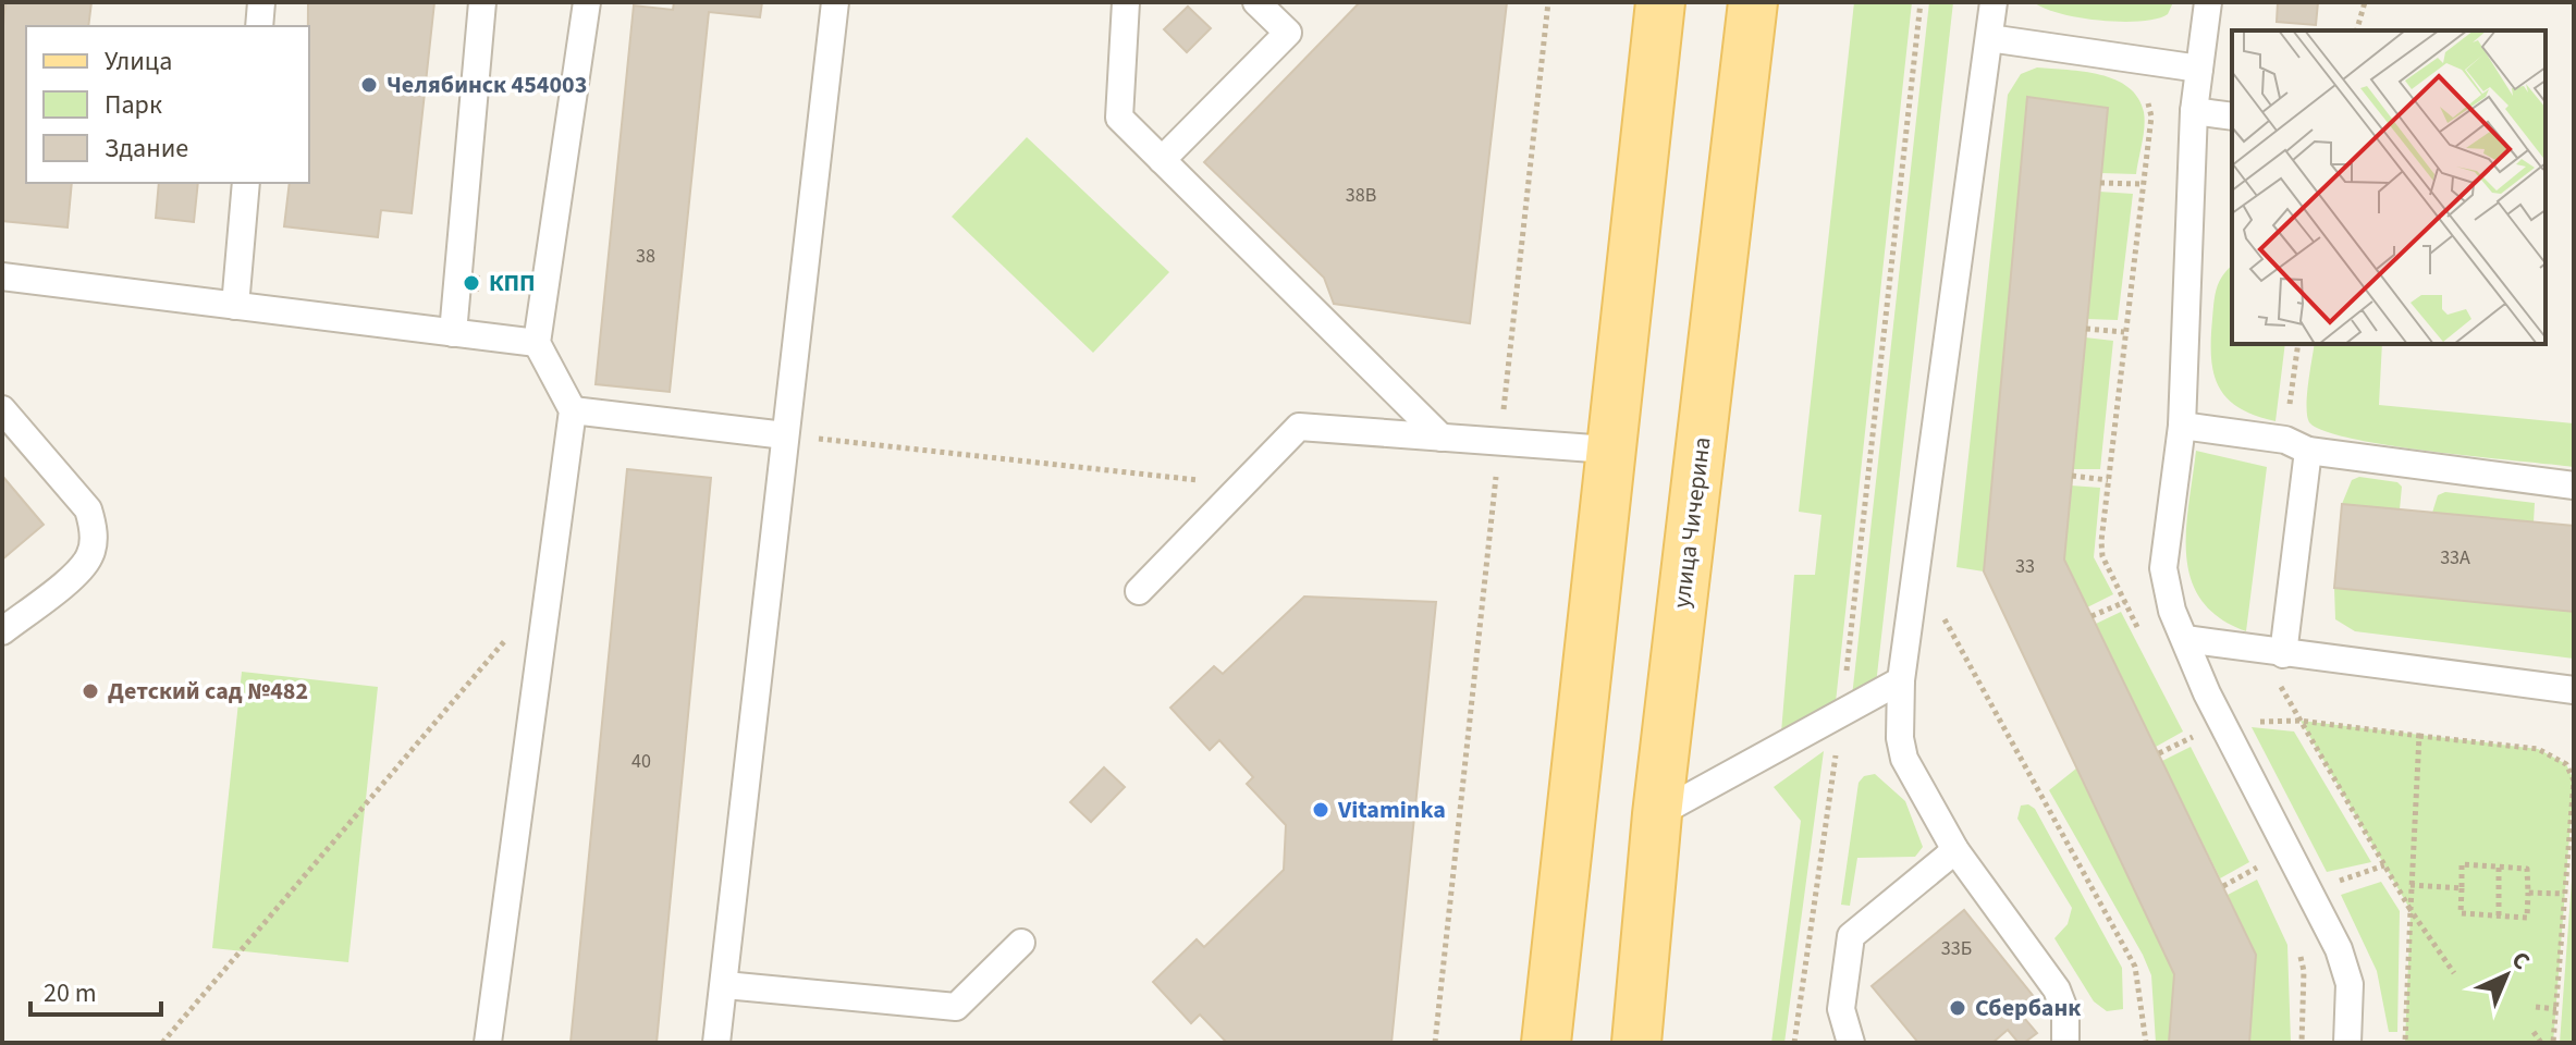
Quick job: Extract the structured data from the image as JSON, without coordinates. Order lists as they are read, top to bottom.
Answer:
{
  "streets": {
    "main road": ["улица Чичерина"]
  },
  "places": [
    "Челябинск 454003",
    "КПП",
    "Детский сад №482",
    "Vitaminka",
    "Сбербанк"
  ],
  "house_numbers": [
    "38В",
    "38",
    "33А",
    "33",
    "40",
    "33Б"
  ],
  "legend": ["Улица", "Парк", "Здание"],
  "scale_bar": "20 m",
  "north": "top right"
}
